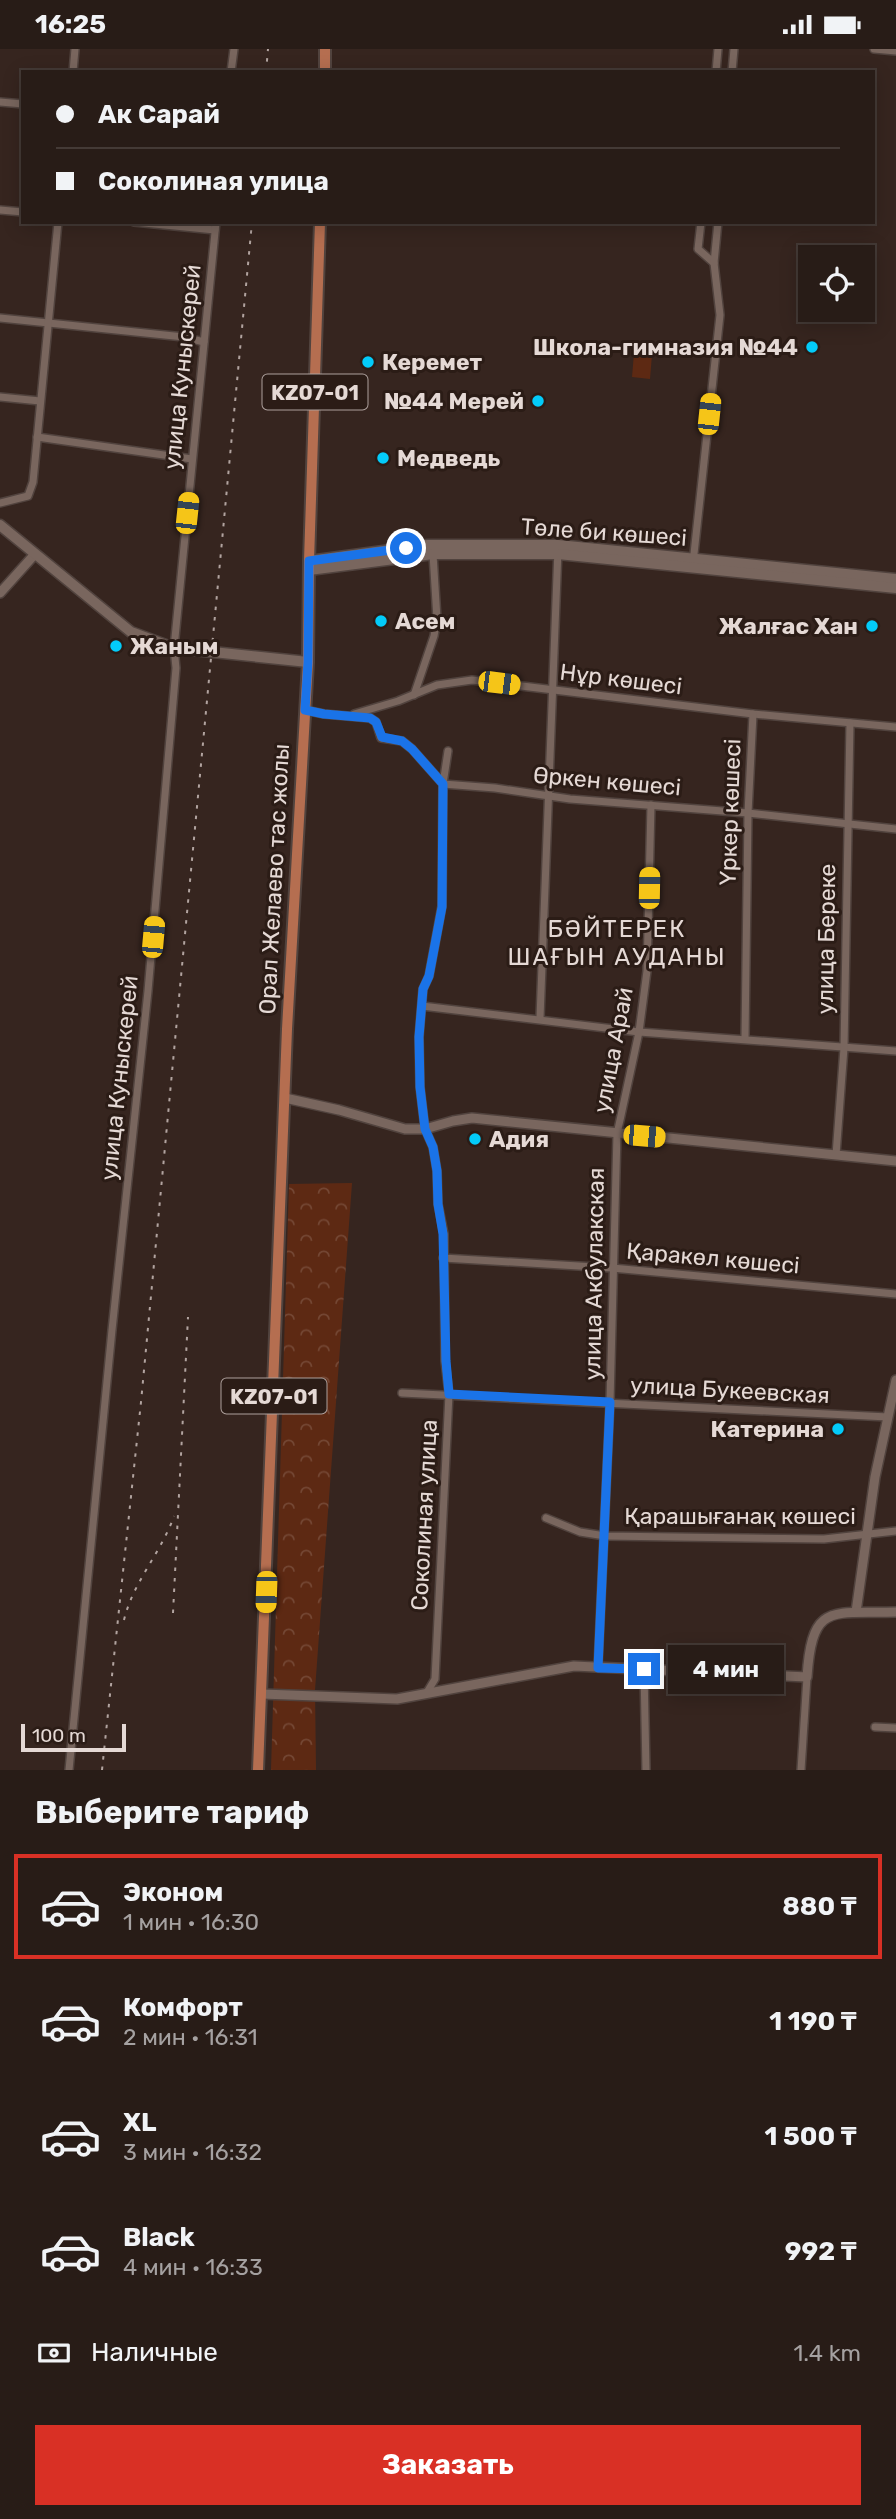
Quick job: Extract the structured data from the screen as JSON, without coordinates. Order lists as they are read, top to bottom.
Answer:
{
  "streets": {
    "main road": ["KZ07-01", "Төле би көшесі", "Орал Желаево тас жолы"],
    "street": [
      "улица Куныскерей",
      "Нұр көшесі",
      "Өркен көшесі",
      "Үркер көшесі",
      "улица Береке",
      "улица Арай",
      "Қаракөл көшесі",
      "улица Акбулакская",
      "улица Букеевская",
      "Соколиная улица",
      "Қарашығанақ көшесі"
    ]
  },
  "crossings": [
    ["KZ07-01", "Төле би көшесі"],
    ["KZ07-01", "Орал Желаево тас жолы"],
    ["Нұр көшесі", "Үркер көшесі"],
    ["Нұр көшесі", "улица Береке"],
    ["Өркен көшесі", "Үркер көшесі"],
    ["Өркен көшесі", "улица Береке"],
    ["Өркен көшесі", "улица Арай"],
    ["Өркен көшесі", "Соколиная улица"],
    ["улица Арай", "улица Акбулакская"],
    ["Қаракөл көшесі", "улица Акбулакская"],
    ["Қаракөл көшесі", "Соколиная улица"],
    ["улица Акбулакская", "улица Букеевская"],
    ["улица Акбулакская", "Қарашығанақ көшесі"],
    ["улица Букеевская", "Соколиная улица"]
  ],
  "districts": ["БӘЙТЕРЕК ШАҒЫН АУДАНЫ"],
  "places": [
    "Школа-гимназия №44",
    "Керемет",
    "№44 Мерей",
    "Медведь",
    "Асем",
    "Жалғас Хан",
    "Жаным",
    "Адия",
    "Катерина"
  ],
  "scale_bar": "100 m",
  "page": {
    "status": "16:25",
    "banner": ["Ак Сарай", "Соколиная улица"],
    "bubble": "4 мин",
    "scale": "100 m",
    "heading": "Выберите тариф",
    "list": [
      {
        "name": "Эконом",
        "note": "1 мин · 16:30",
        "value": "880 ₸"
      },
      {
        "name": "Комфорт",
        "note": "2 мин · 16:31",
        "value": "1 190 ₸"
      },
      {
        "name": "XL",
        "note": "3 мин · 16:32",
        "value": "1 500 ₸"
      },
      {
        "name": "Black",
        "note": "4 мин · 16:33",
        "value": "992 ₸"
      }
    ],
    "pay": ["Наличные", "1.4 km"],
    "buttons": "Заказать"
  }
}
